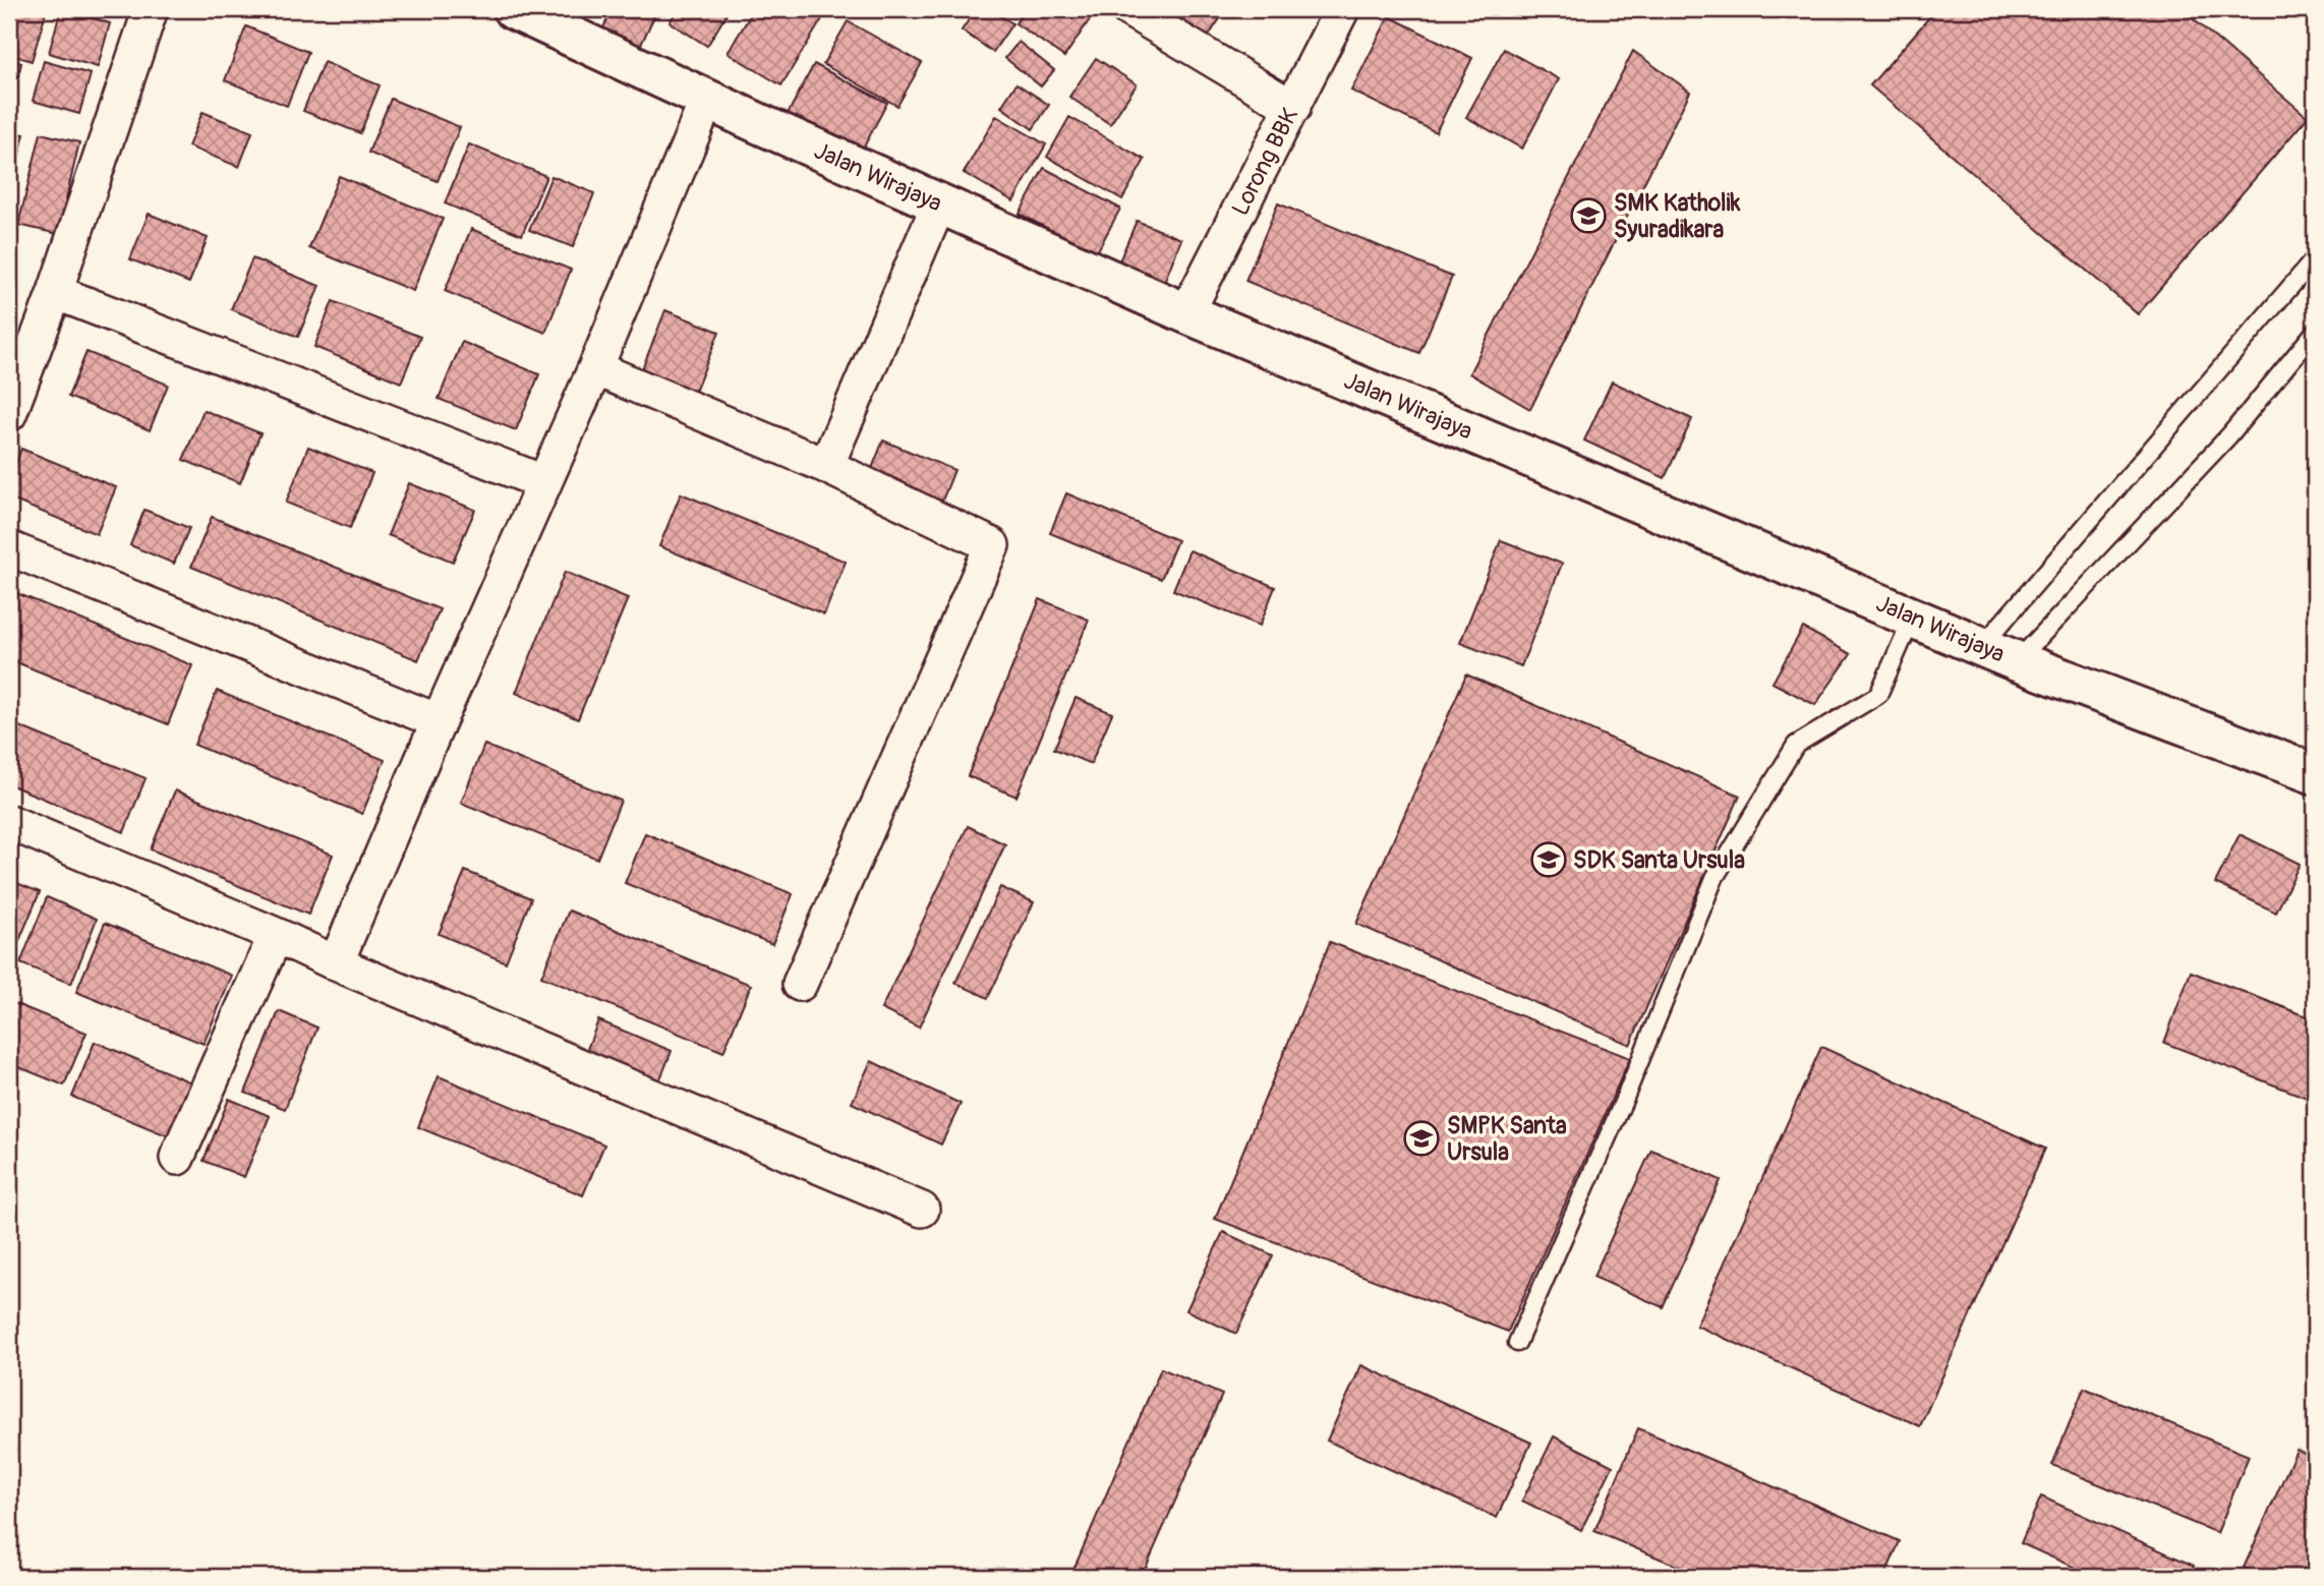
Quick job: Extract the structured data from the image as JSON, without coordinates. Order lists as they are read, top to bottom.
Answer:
{
  "streets": {
    "street": ["Lorong BBK", "Jalan Wirajaya"]
  },
  "crossings": [
    ["Lorong BBK", "Jalan Wirajaya"]
  ],
  "places": {
    "school or university": ["SMK Katholik Syuradikara", "SDK Santa Ursula", "SMPK Santa Ursula"]
  }
}
